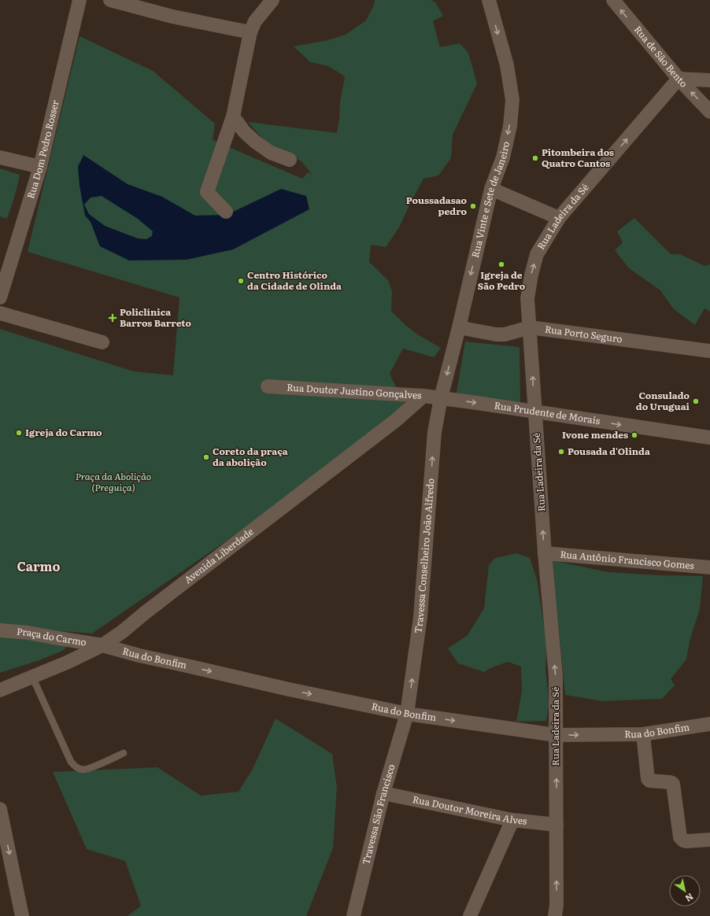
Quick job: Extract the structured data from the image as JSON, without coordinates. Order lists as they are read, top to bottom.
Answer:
{
  "streets": {
    "street": [
      "Rua de São Bento",
      "Rua Dom Pedro Rosser",
      "Rua Vinte e Sete de Janeiro",
      "Rua Ladeira da Sé",
      "Rua Porto Seguro",
      "Rua Doutor Justino Gonçalves",
      "Rua Prudente de Morais",
      "Avenida Liberdade",
      "Travessa Conselheiro João Alfredo",
      "Rua Antônio Francisco Gomes",
      "Praça do Carmo",
      "Rua do Bonfim",
      "Rua Doutor Moreira Alves",
      "Travessa São Francisco"
    ]
  },
  "crossings": [
    ["Rua de São Bento", "Rua Ladeira da Sé"],
    ["Rua Vinte e Sete de Janeiro", "Rua Porto Seguro"],
    ["Rua Vinte e Sete de Janeiro", "Rua Doutor Justino Gonçalves"],
    ["Rua Vinte e Sete de Janeiro", "Rua Prudente de Morais"],
    ["Rua Vinte e Sete de Janeiro", "Travessa Conselheiro João Alfredo"],
    ["Rua Ladeira da Sé", "Rua Porto Seguro"],
    ["Rua Ladeira da Sé", "Rua Prudente de Morais"],
    ["Rua Ladeira da Sé", "Rua Antônio Francisco Gomes"],
    ["Rua Ladeira da Sé", "Rua do Bonfim"],
    ["Rua Ladeira da Sé", "Rua Doutor Moreira Alves"],
    ["Rua Doutor Justino Gonçalves", "Rua Prudente de Morais"],
    ["Rua Doutor Justino Gonçalves", "Avenida Liberdade"],
    ["Rua Doutor Justino Gonçalves", "Travessa Conselheiro João Alfredo"],
    ["Rua Prudente de Morais", "Travessa Conselheiro João Alfredo"],
    ["Avenida Liberdade", "Praça do Carmo"],
    ["Avenida Liberdade", "Rua do Bonfim"],
    ["Travessa Conselheiro João Alfredo", "Rua do Bonfim"],
    ["Travessa Conselheiro João Alfredo", "Travessa São Francisco"],
    ["Praça do Carmo", "Rua do Bonfim"],
    ["Rua do Bonfim", "Travessa São Francisco"],
    ["Rua Doutor Moreira Alves", "Travessa São Francisco"]
  ],
  "one_way": [
    "Rua de São Bento",
    "Rua Vinte e Sete de Janeiro",
    "Rua Ladeira da Sé",
    "Rua Prudente de Morais",
    "Travessa Conselheiro João Alfredo",
    "Rua do Bonfim"
  ],
  "districts": ["Carmo"],
  "parks": ["Praça da Abolição (Preguiça)"],
  "places": {
    "other": [
      "Pitombeira dos Quatro Cantos",
      "Poussadasao pedro",
      "Igreja de São Pedro",
      "Centro Histórico da Cidade de Olinda",
      "Consulado do Uruguai",
      "Igreja do Carmo",
      "Ivone mendes",
      "Pousada d'Olinda",
      "Coreto da praça da abolição"
    ],
    "health": ["Policlínica Barros Barreto"]
  },
  "north": "bottom right"
}
